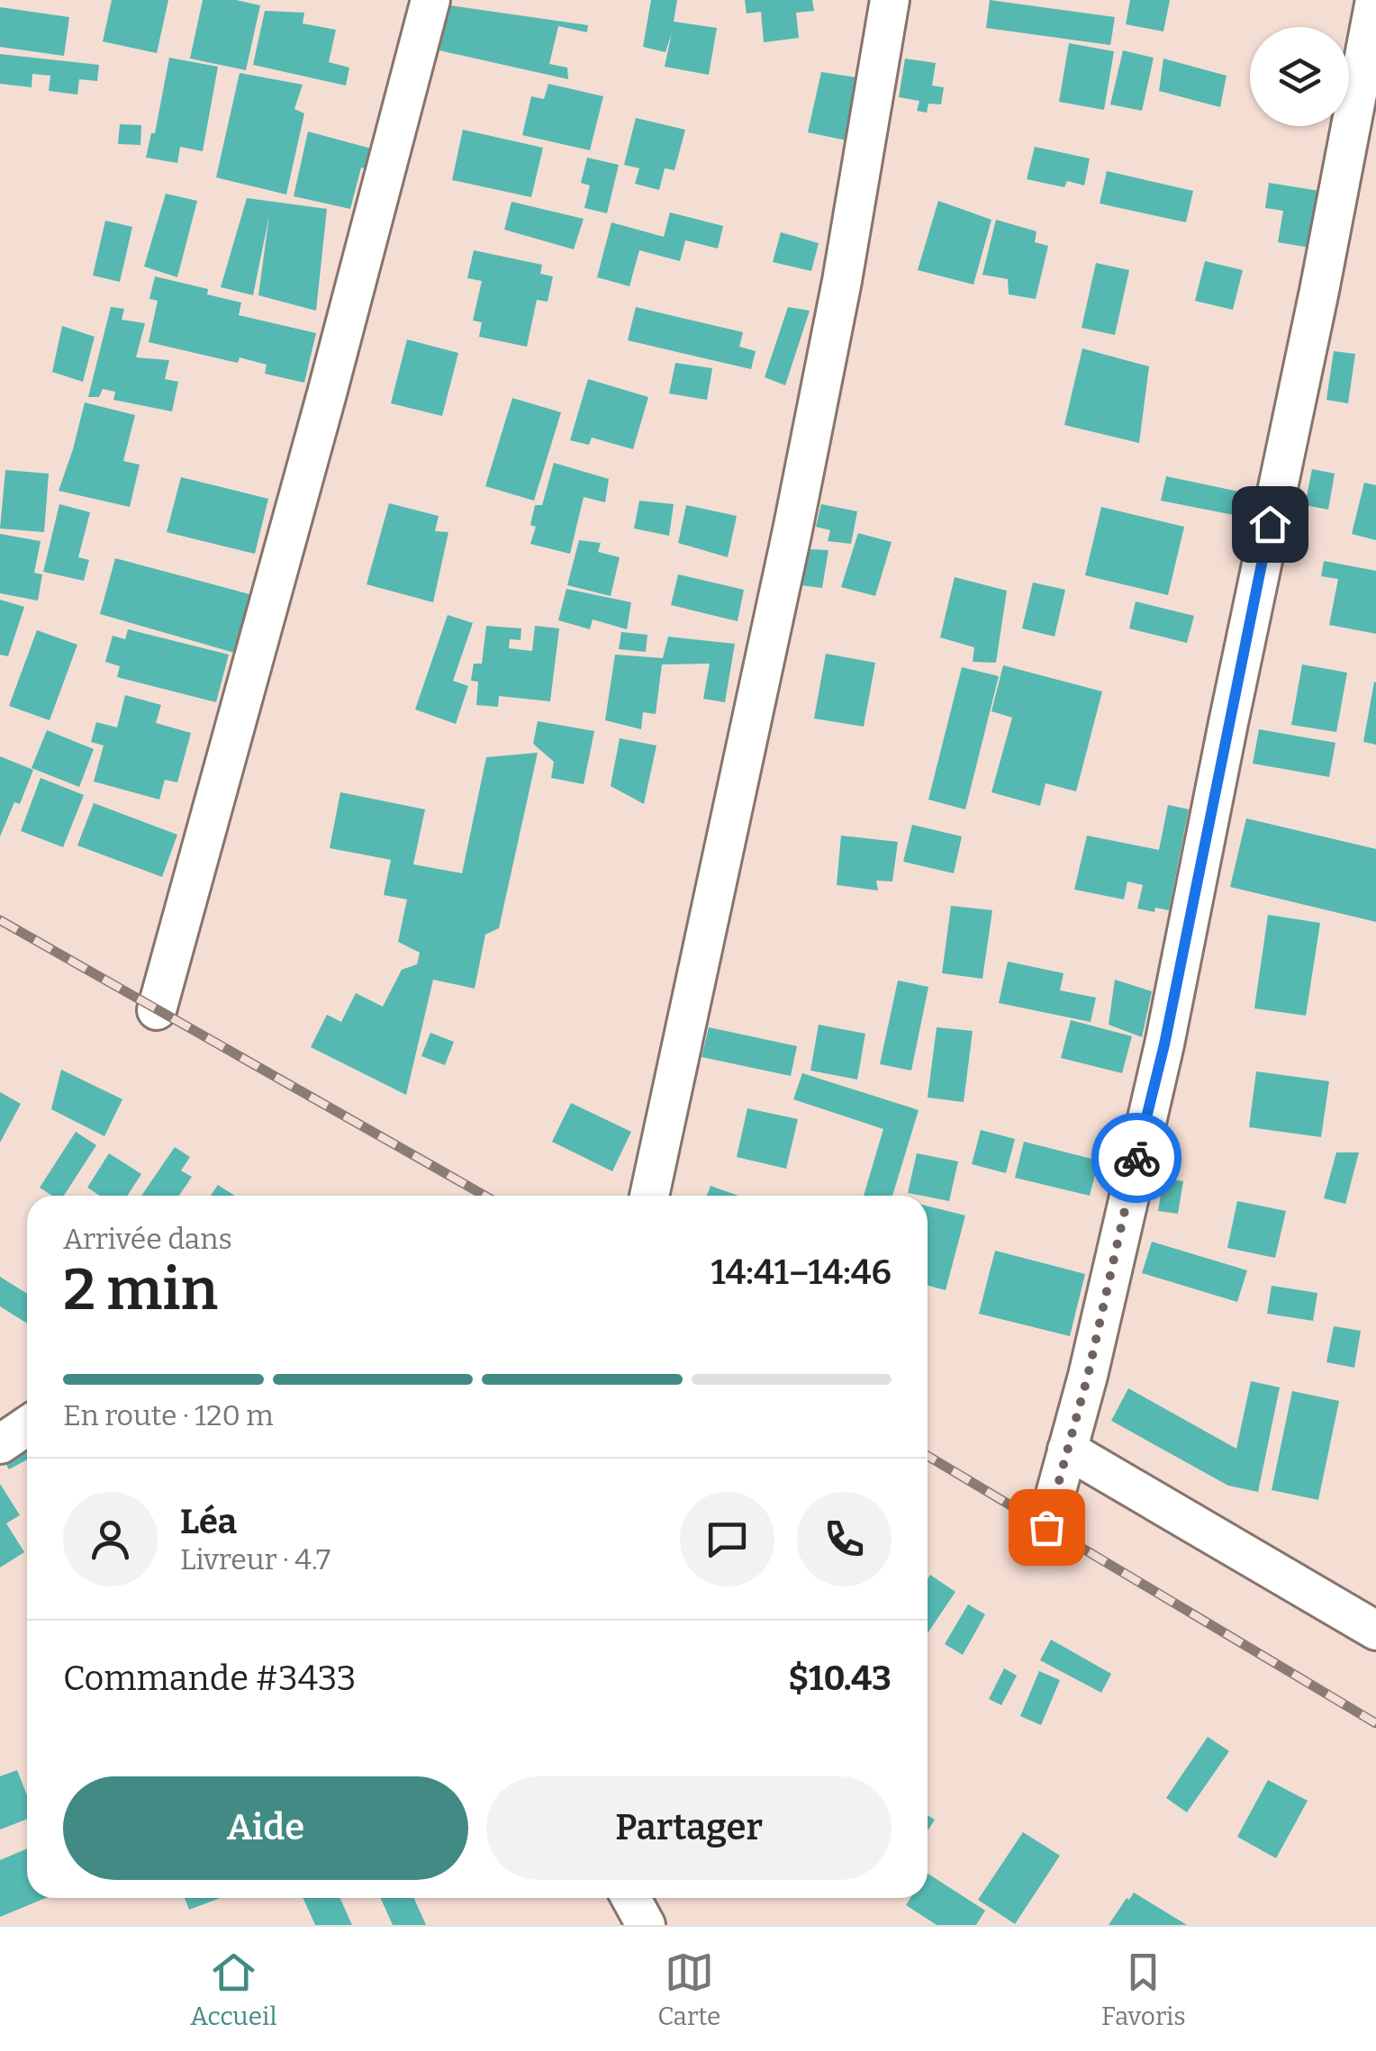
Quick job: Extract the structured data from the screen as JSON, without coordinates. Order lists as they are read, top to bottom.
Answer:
{
  "page": {
    "heading": ["2 min", "Arrivée dans", "14:41–14:46"],
    "panel": [
      "Léa",
      "Livreur · 4.7",
      "Commande #3433",
      "$10.43"
    ],
    "bar": "En route · 120 m",
    "buttons": ["Aide", "Partager"],
    "tabs": ["Accueil", "Carte", "Favoris"]
  }
}
